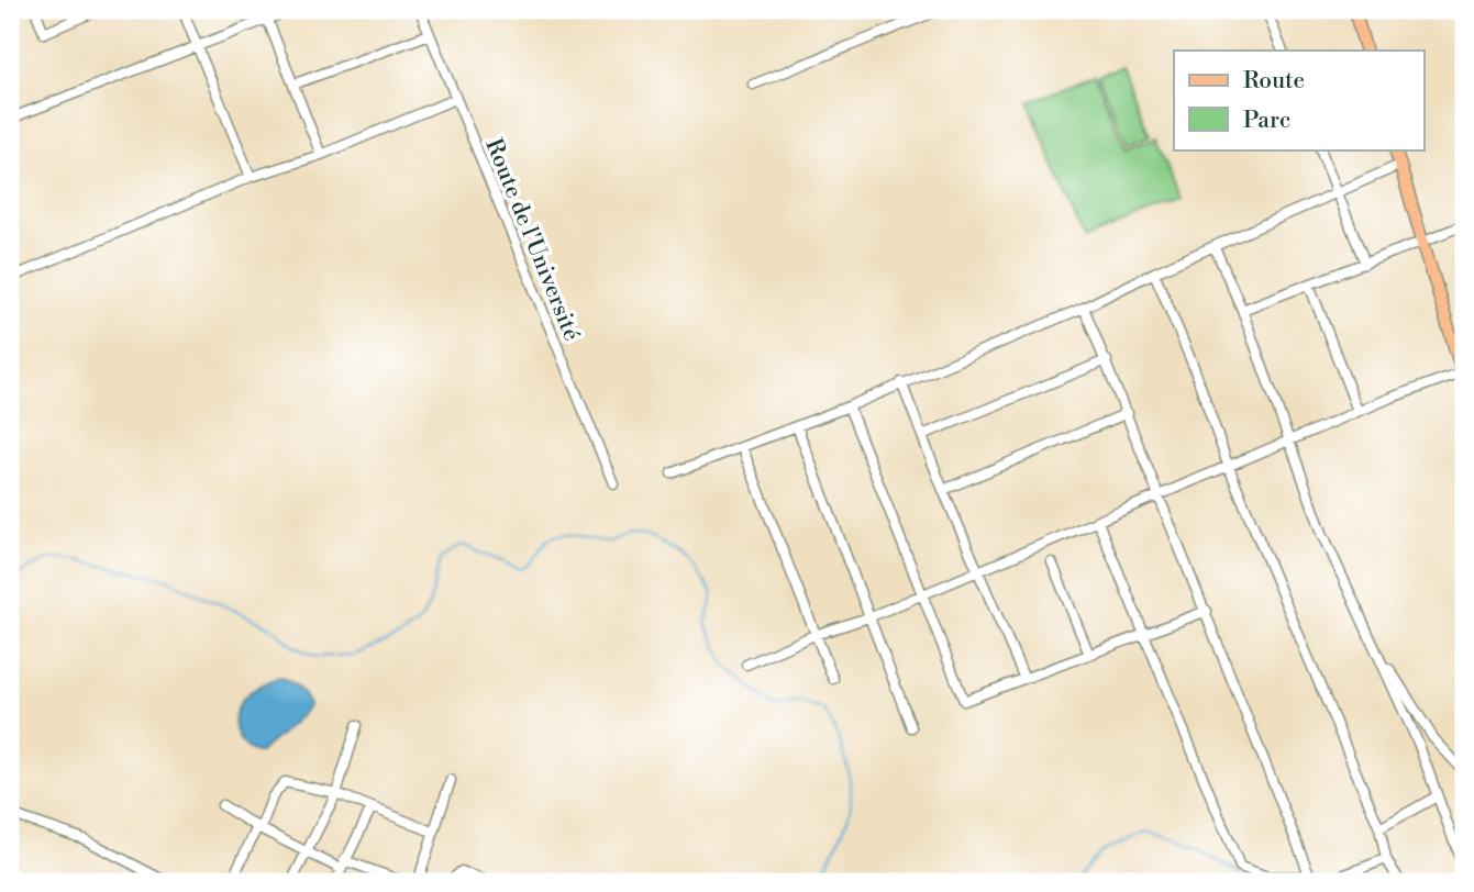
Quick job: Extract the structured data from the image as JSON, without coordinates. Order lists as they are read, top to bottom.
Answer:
{
  "streets": {
    "street": ["Route de l'Université"]
  },
  "legend": ["Route", "Parc"]
}
